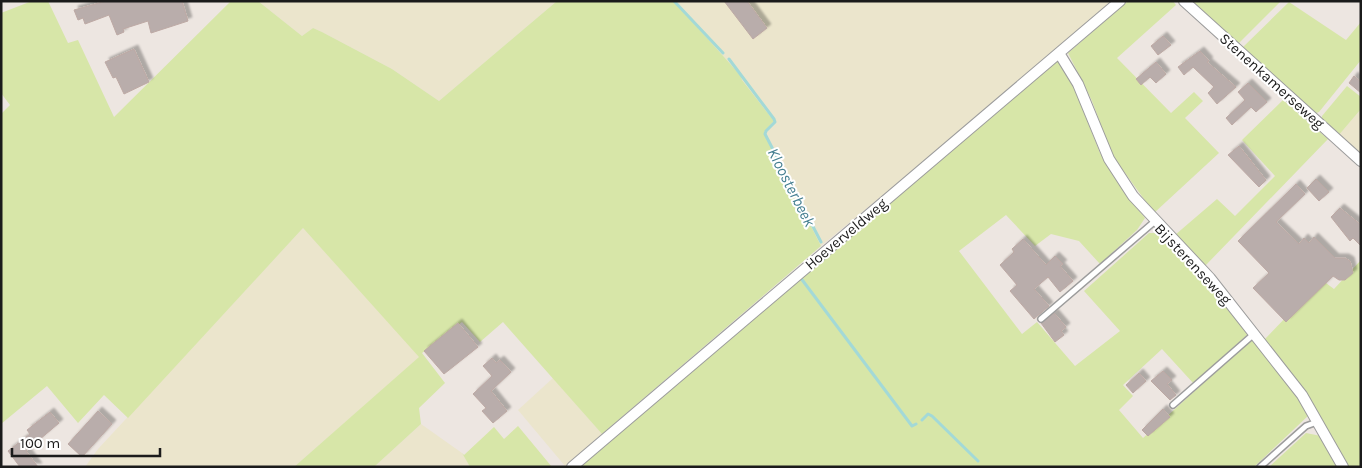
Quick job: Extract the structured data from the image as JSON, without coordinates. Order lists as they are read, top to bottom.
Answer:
{
  "streets": {
    "street": ["Stenenkamerseweg", "Hoeverveldweg", "Bijsterenseweg"]
  },
  "crossings": [
    ["Hoeverveldweg", "Bijsterenseweg"]
  ],
  "water": ["Kloosterbeek"],
  "scale_bar": "100 m"
}
